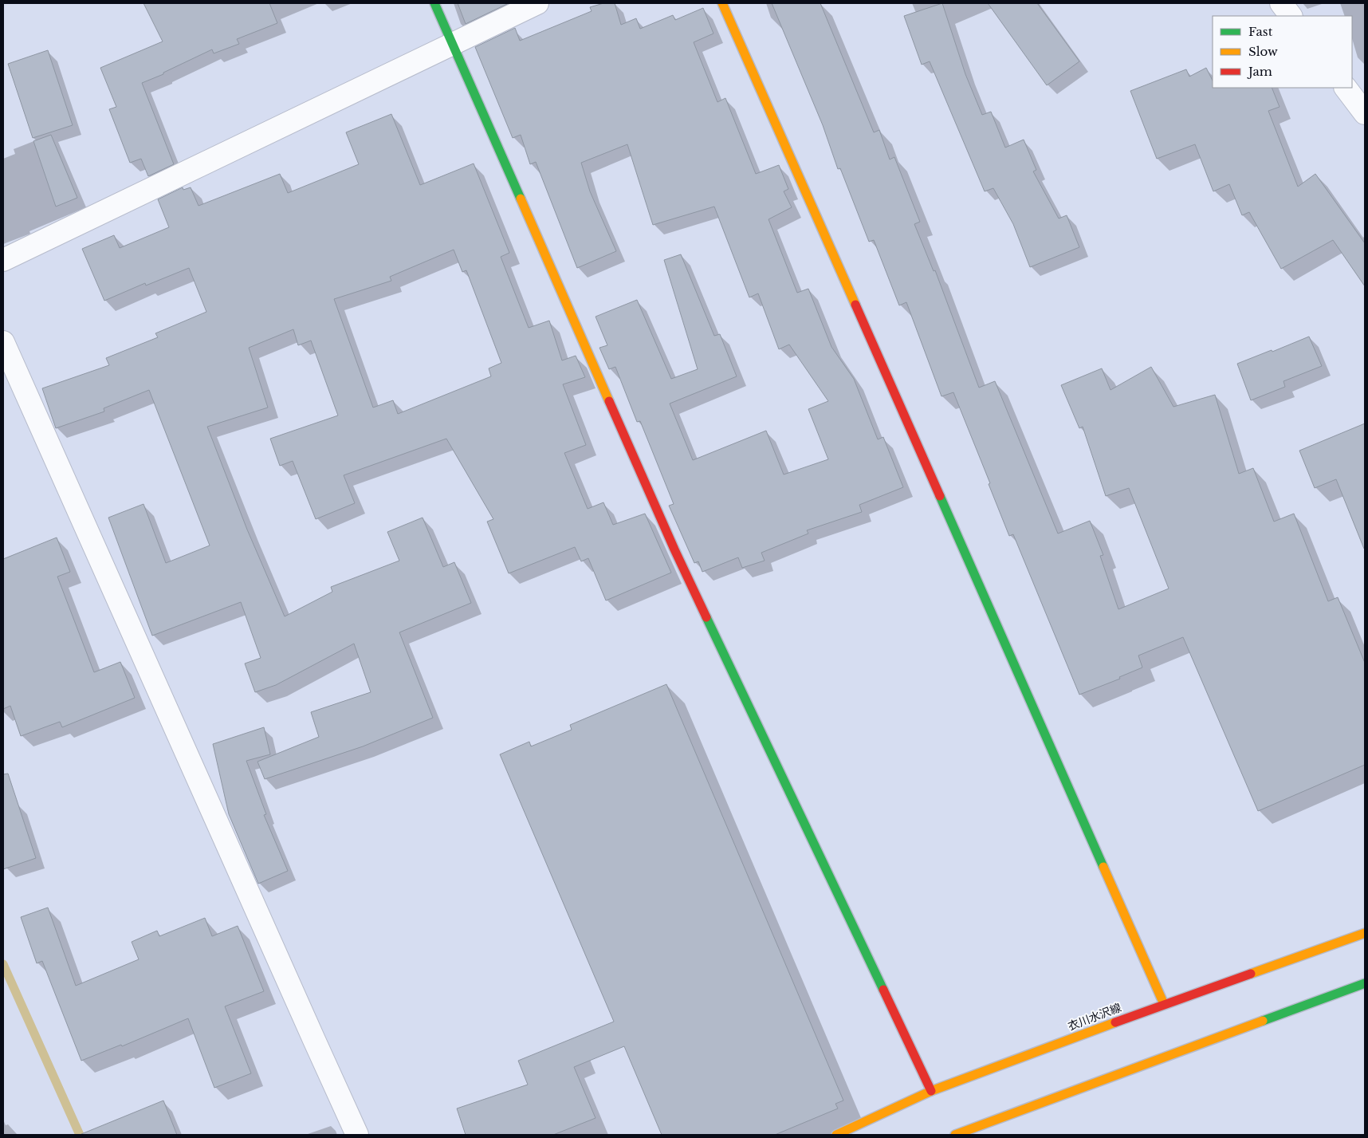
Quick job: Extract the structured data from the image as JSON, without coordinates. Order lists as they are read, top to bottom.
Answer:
{
  "streets": {
    "street": ["衣川水沢線"]
  },
  "legend": ["Fast", "Slow", "Jam"]
}
